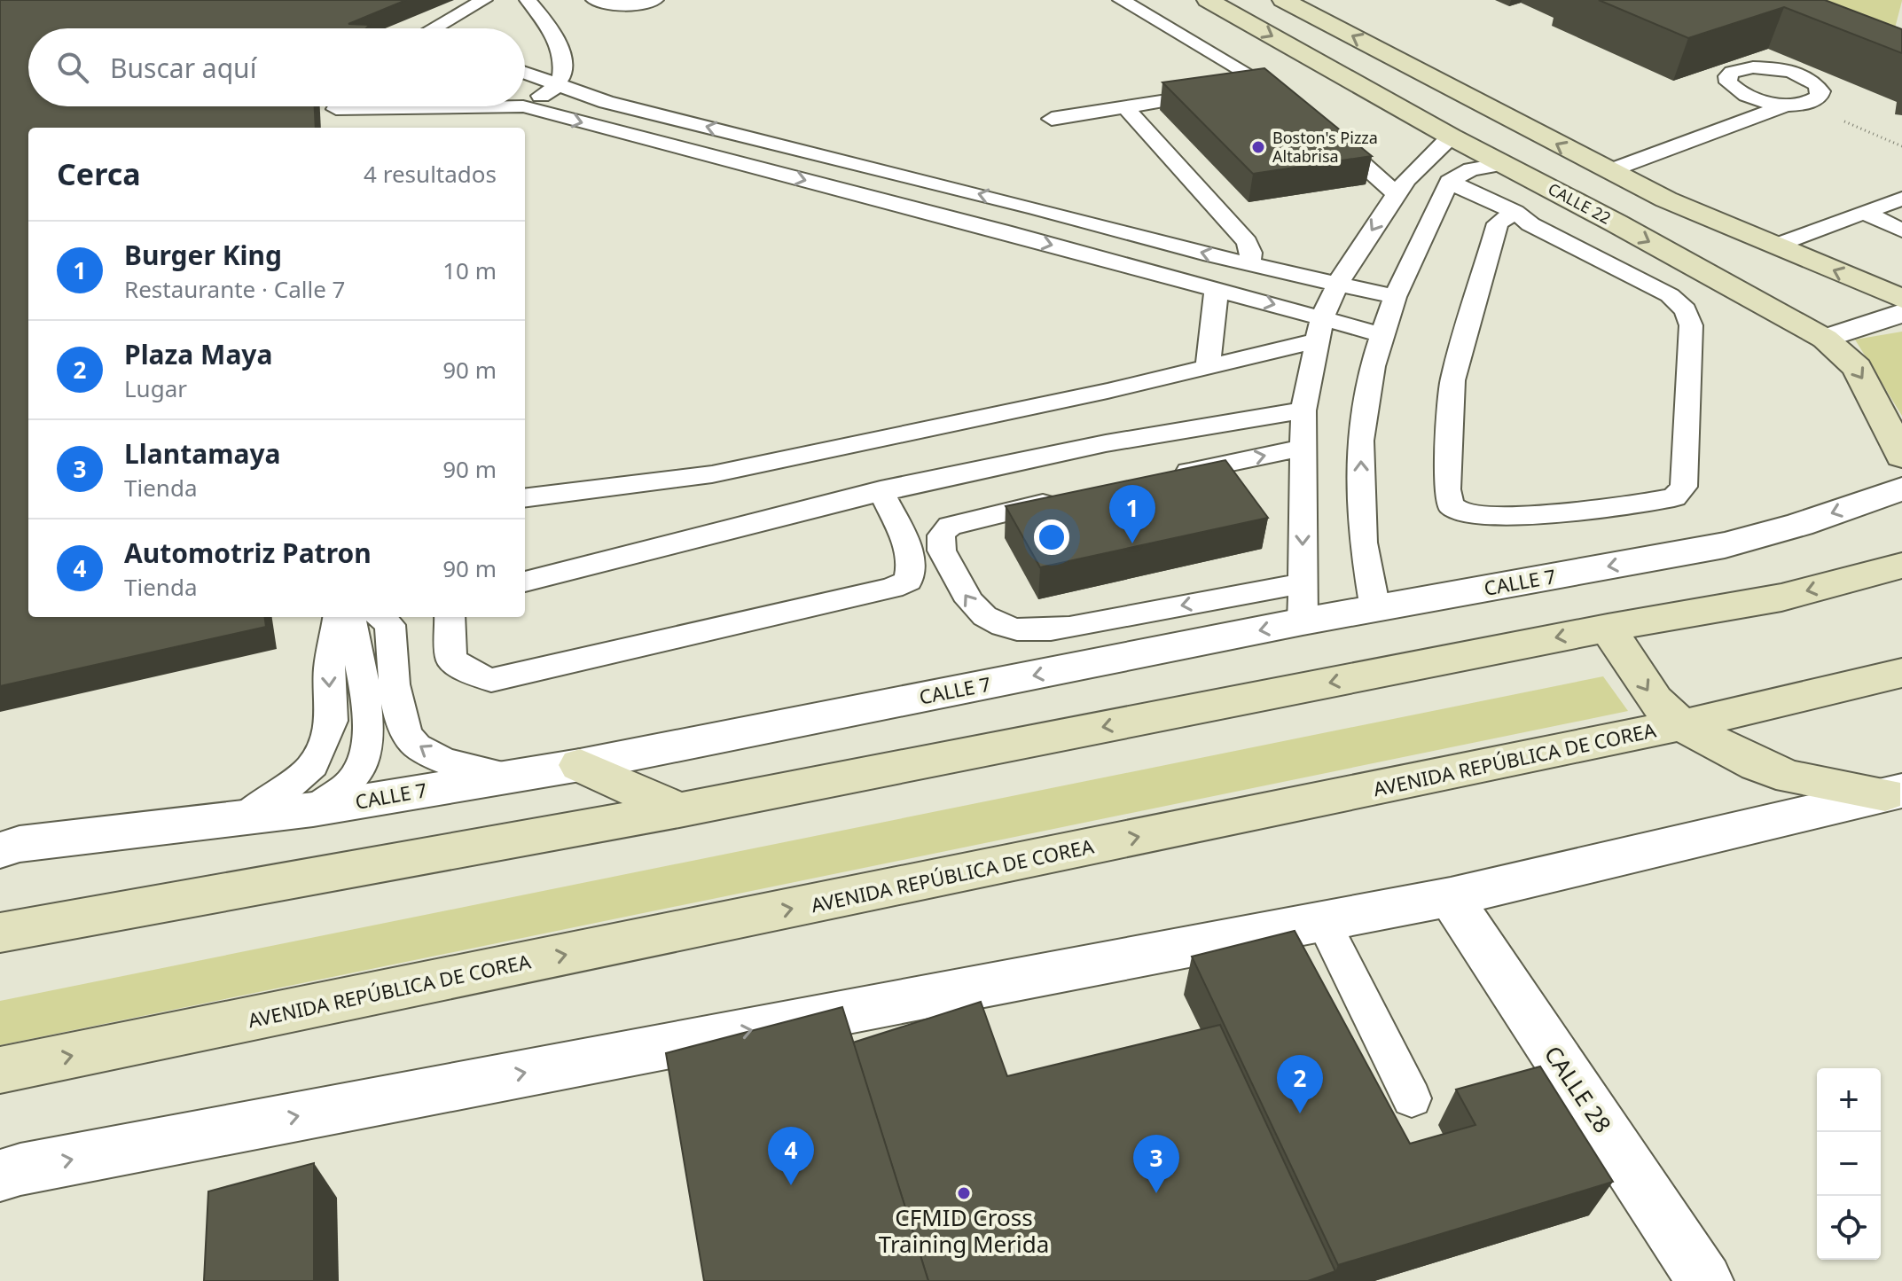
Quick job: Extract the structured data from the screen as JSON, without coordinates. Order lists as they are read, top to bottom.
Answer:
{
  "streets": {
    "main road": ["CALLE 22", "AVENIDA REPÚBLICA DE COREA"],
    "street": ["CALLE 7", "CALLE 28"]
  },
  "places": ["Boston's Pizza Altabrisa", "CFMID Cross Training Merida"],
  "page": {
    "search": "Buscar aquí",
    "heading": ["Cerca", "4 resultados"],
    "list": [
      {
        "mark": "1",
        "name": "Burger King",
        "note": "Restaurante · Calle 7",
        "value": "10 m"
      },
      {
        "mark": "2",
        "name": "Plaza Maya",
        "note": "Lugar",
        "value": "90 m"
      },
      {
        "mark": "3",
        "name": "Llantamaya",
        "note": "Tienda",
        "value": "90 m"
      },
      {
        "mark": "4",
        "name": "Automotriz Patron",
        "note": "Tienda",
        "value": "90 m"
      }
    ],
    "pins": [
      "1",
      "2",
      "4",
      "3"
    ],
    "map_buttons": ["+", "−"]
  }
}
